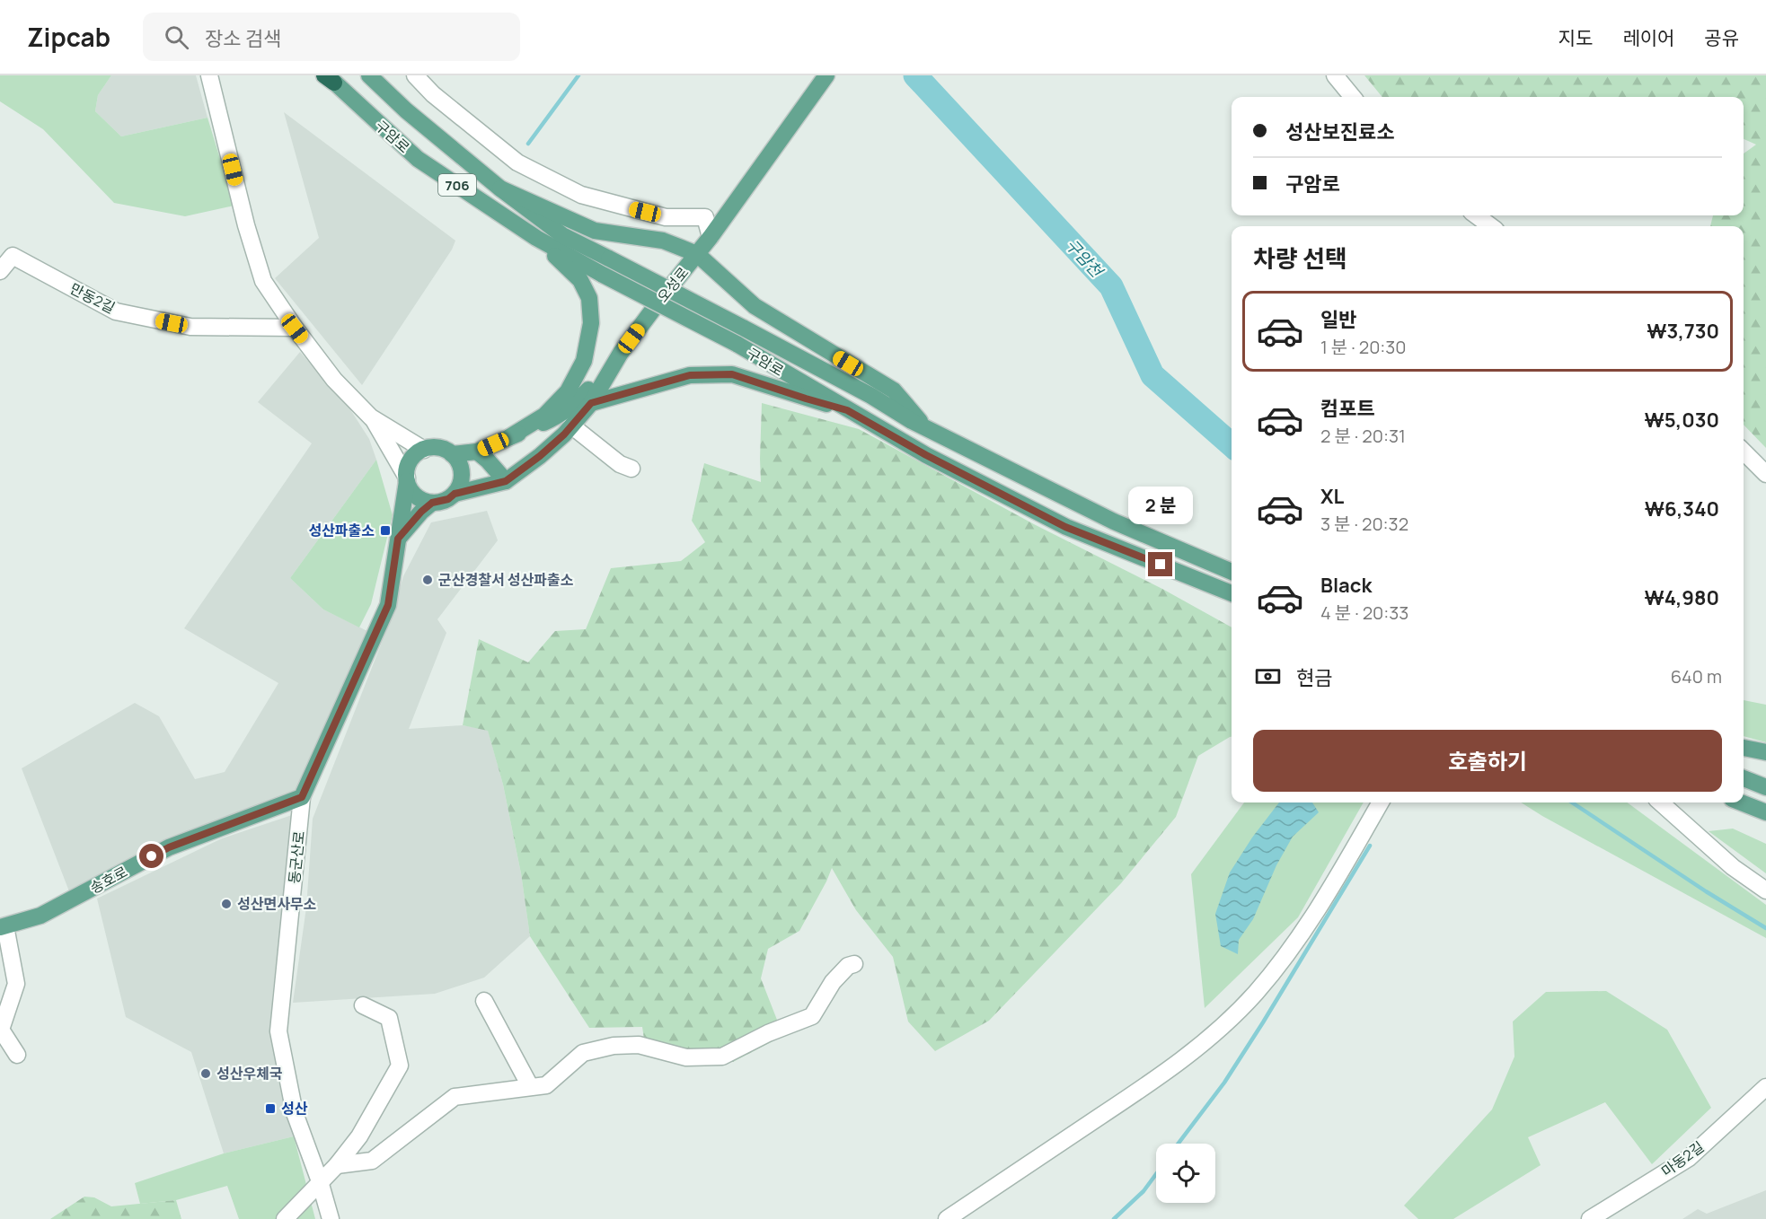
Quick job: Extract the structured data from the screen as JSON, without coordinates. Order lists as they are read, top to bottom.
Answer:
{
  "streets": {
    "main road": [
      "구암로",
      "706",
      "오성로",
      "동군산로",
      "송호로"
    ],
    "street": ["만동2길", "마동2길"]
  },
  "crossings": [
    ["동군산로", "송호로"]
  ],
  "water": ["구암천"],
  "places": {
    "transit": ["성산파출소", "성산"],
    "other": ["군산경찰서 성산파출소", "성산면사무소", "성산우체국"]
  },
  "page": {
    "header": "Zipcab",
    "search": "장소 검색",
    "nav": ["지도", "레이어", "공유"],
    "banner": ["성산보진료소", "구암로"],
    "heading": "차량 선택",
    "list": [
      {
        "name": "일반",
        "note": "1 분 · 20:30",
        "value": "₩3,730"
      },
      {
        "name": "컴포트",
        "note": "2 분 · 20:31",
        "value": "₩5,030"
      },
      {
        "name": "XL",
        "note": "3 분 · 20:32",
        "value": "₩6,340"
      },
      {
        "name": "Black",
        "note": "4 분 · 20:33",
        "value": "₩4,980"
      }
    ],
    "bubble": "2 분",
    "pay": ["현금", "640 m"],
    "buttons": "호출하기"
  }
}
